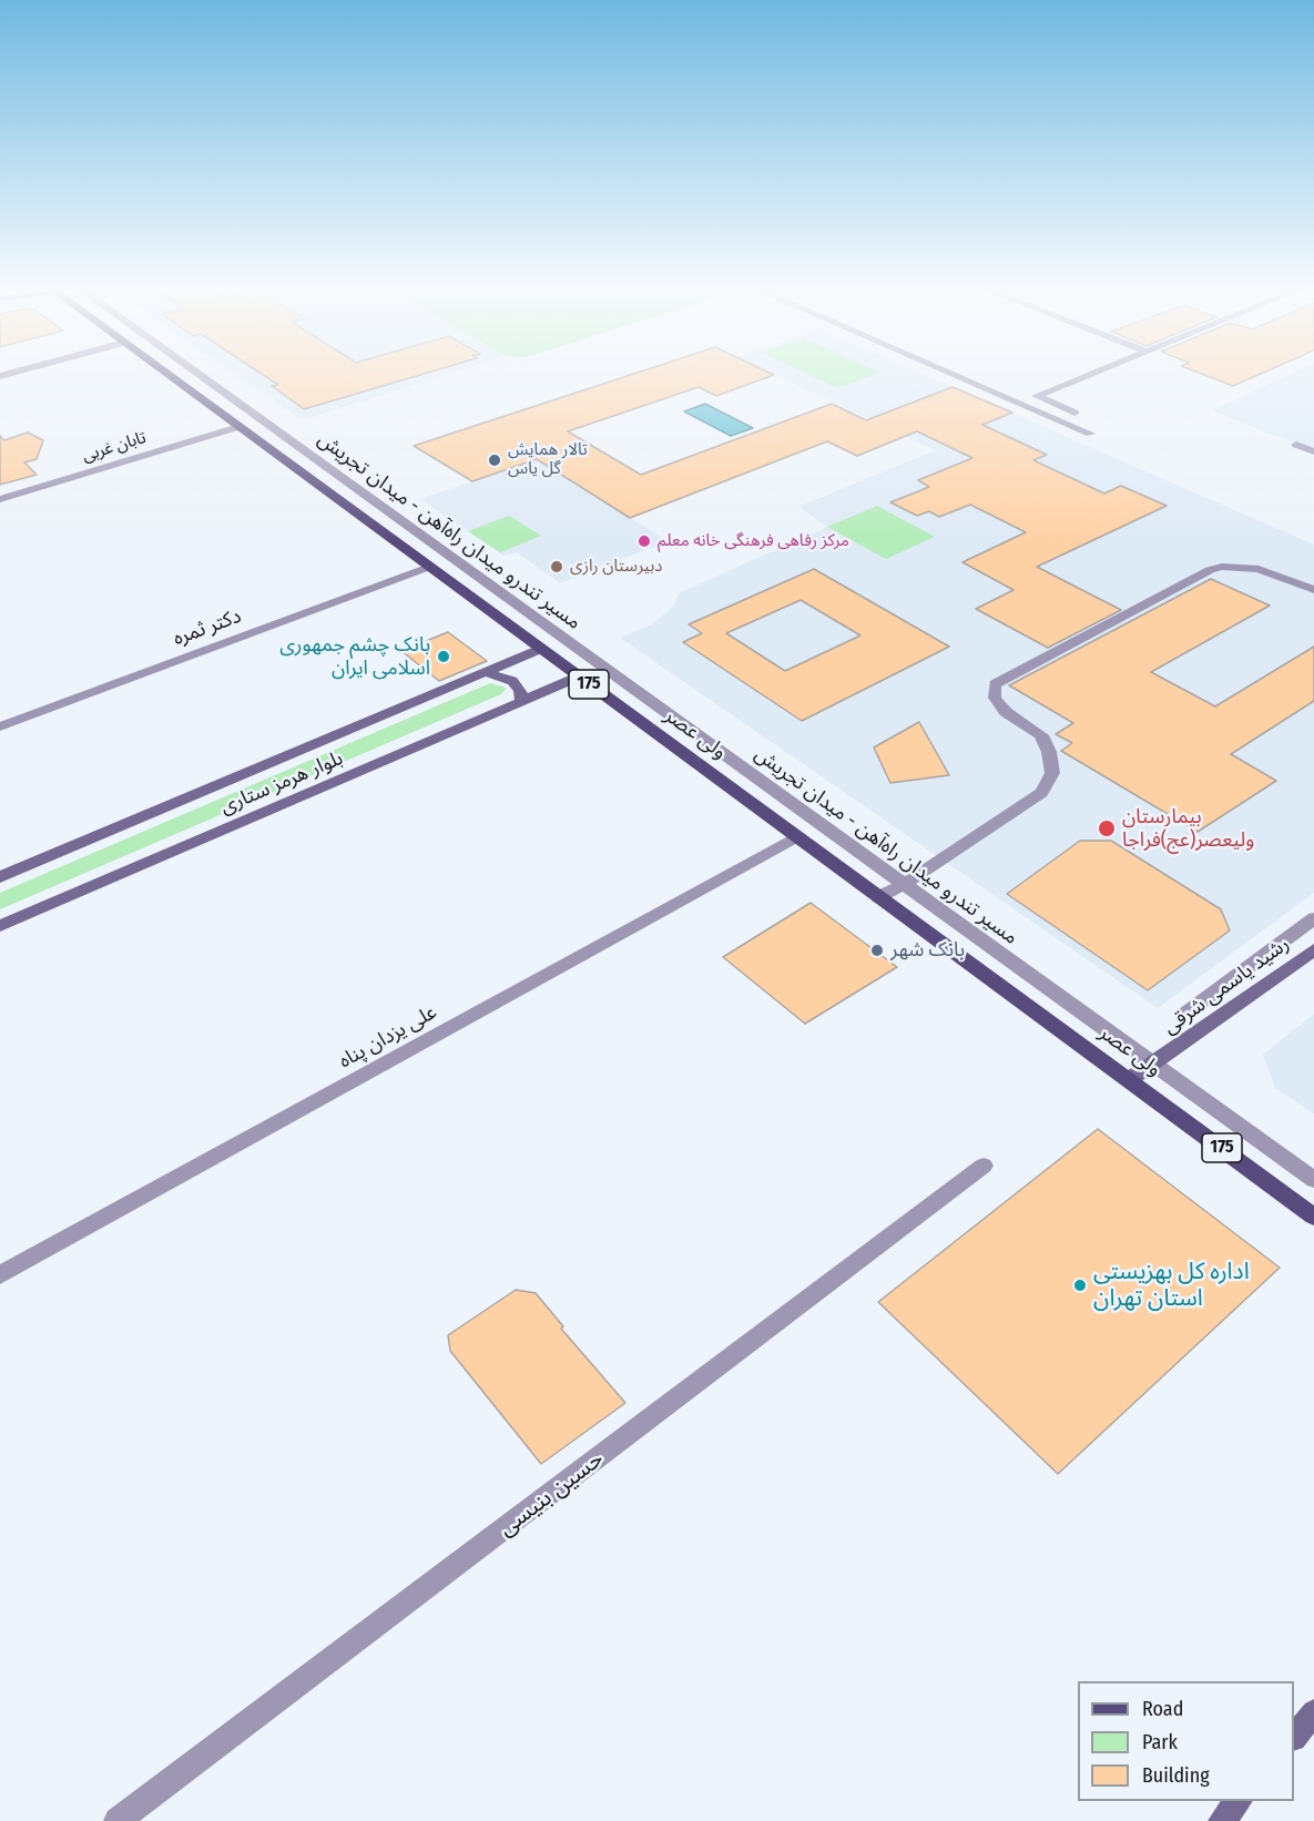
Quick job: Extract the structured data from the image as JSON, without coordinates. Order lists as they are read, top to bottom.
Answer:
{
  "streets": {
    "main road": ["175", "ولی عصر"],
    "street": [
      "تابان غربی",
      "مسیر تندرو میدان راه‌آهن - میدان تجریش",
      "دکتر ثمره",
      "بلوار هرمز ستاری",
      "رشید یاسمی شرقی",
      "علی یزدان پناه",
      "حسین بنیسی"
    ]
  },
  "crossings": [
    ["تابان غربی", "ولی عصر"],
    ["مسیر تندرو میدان راه‌آهن - میدان تجریش", "رشید یاسمی شرقی"],
    ["دکتر ثمره", "ولی عصر"],
    ["ولی عصر", "بلوار هرمز ستاری"],
    ["ولی عصر", "رشید یاسمی شرقی"],
    ["ولی عصر", "علی یزدان پناه"]
  ],
  "places": [
    "تالار همایش گل یاس",
    "مرکز رفاهی فرهنگی خانه معلم",
    "دبیرستان رازی",
    "بانک چشم جمهوری اسلامی ایران",
    "بیمارستان ولیعصر(عج)فراجا",
    "بانک شهر",
    "اداره کل بهزیستی استان تهران"
  ],
  "legend": ["Road", "Park", "Building"]
}
